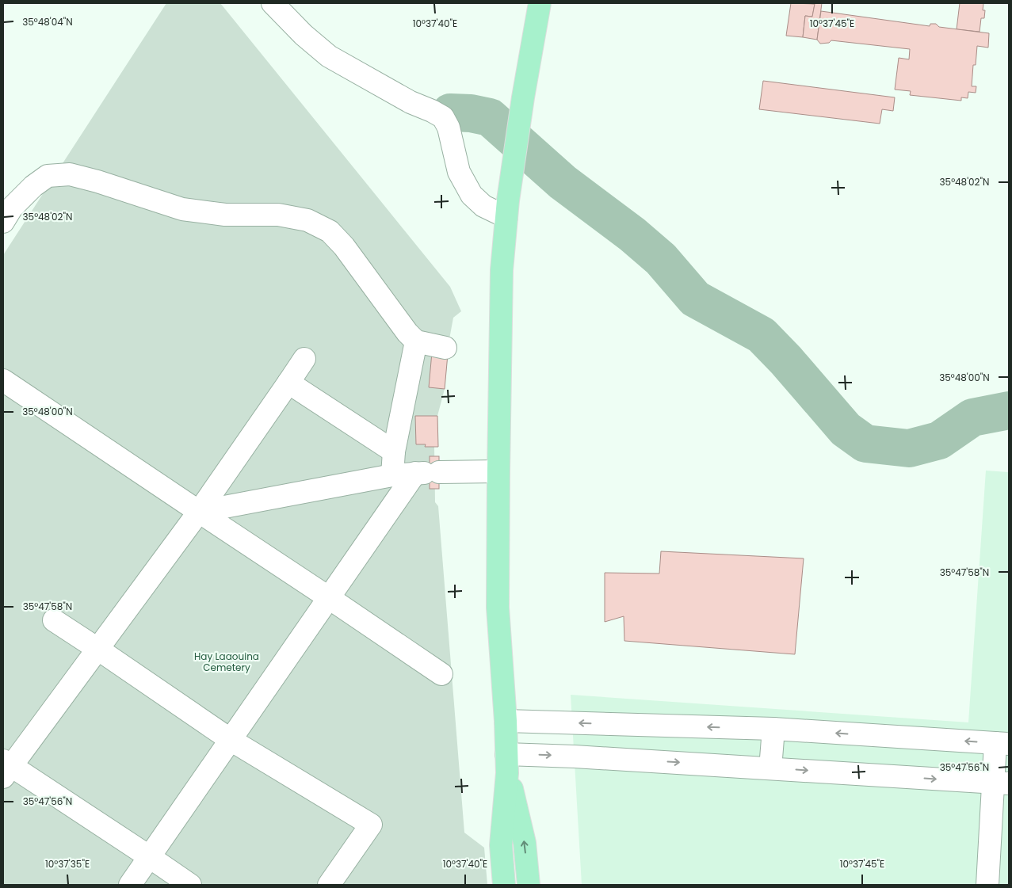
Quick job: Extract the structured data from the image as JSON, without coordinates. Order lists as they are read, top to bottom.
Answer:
{
  "parks": ["Hay Laaouina Cemetery"],
  "coordinates": [
    "35°48'04\"N",
    "10°37'40\"E",
    "10°37'45\"E",
    "35°48'02\"N",
    "35°48'00\"N",
    "35°47'58\"N",
    "35°47'56\"N",
    "10°37'35\"E"
  ]
}
